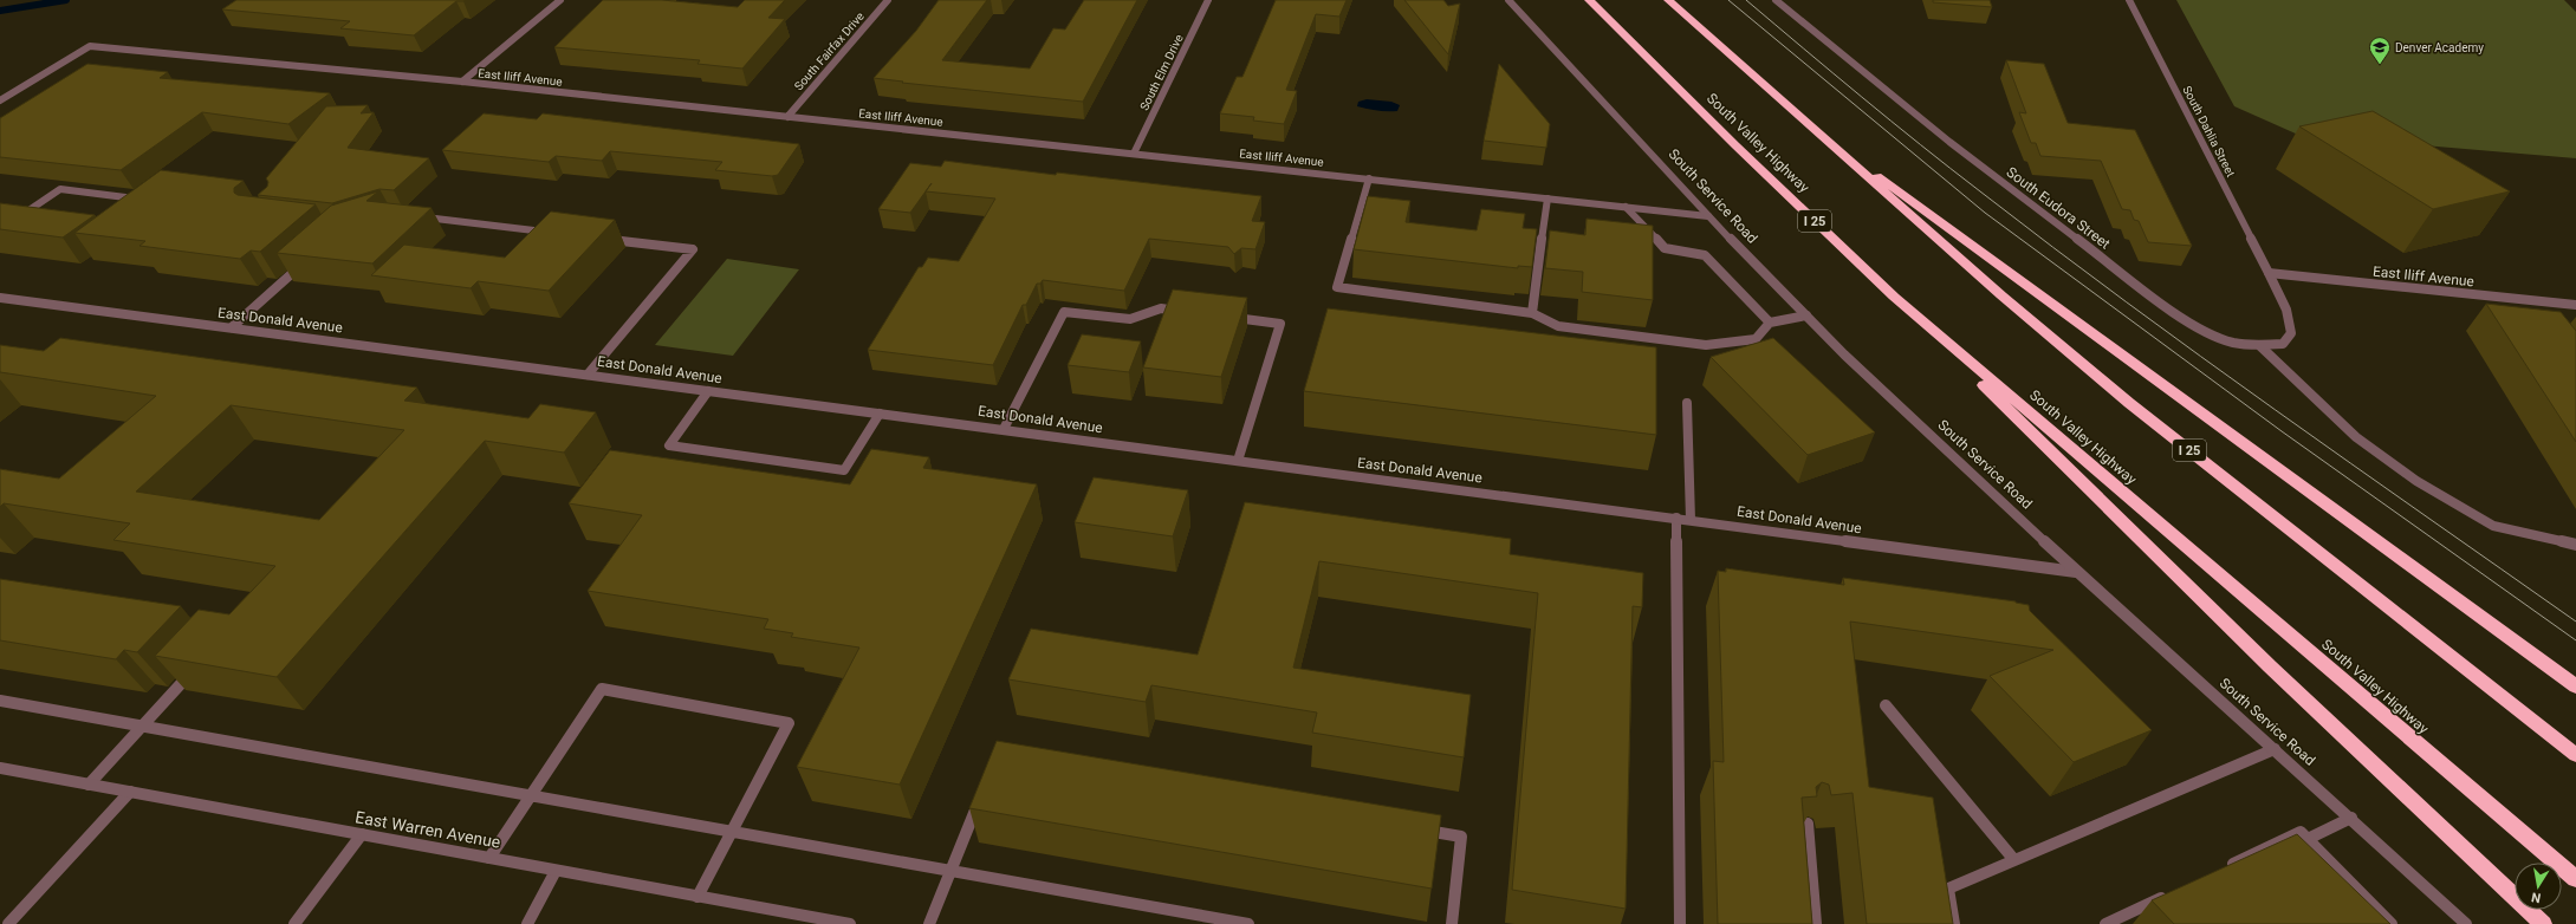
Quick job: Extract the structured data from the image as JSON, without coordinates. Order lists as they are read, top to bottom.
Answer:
{
  "streets": {
    "highway": ["South Valley Highway", "I 25"],
    "street": [
      "South Fairfax Drive",
      "South Elm Drive",
      "East Iliff Avenue",
      "South Dahlia Street",
      "South Service Road",
      "South Eudora Street",
      "East Donald Avenue",
      "East Warren Avenue"
    ]
  },
  "crossings": [
    ["South Fairfax Drive", "East Iliff Avenue"],
    ["South Elm Drive", "East Iliff Avenue"],
    ["East Iliff Avenue", "South Dahlia Street"],
    ["East Iliff Avenue", "South Service Road"],
    ["East Iliff Avenue", "South Eudora Street"],
    ["South Dahlia Street", "South Eudora Street"],
    ["South Service Road", "East Donald Avenue"]
  ],
  "places": {
    "school or university": ["Denver Academy"]
  },
  "north": "bottom"
}
